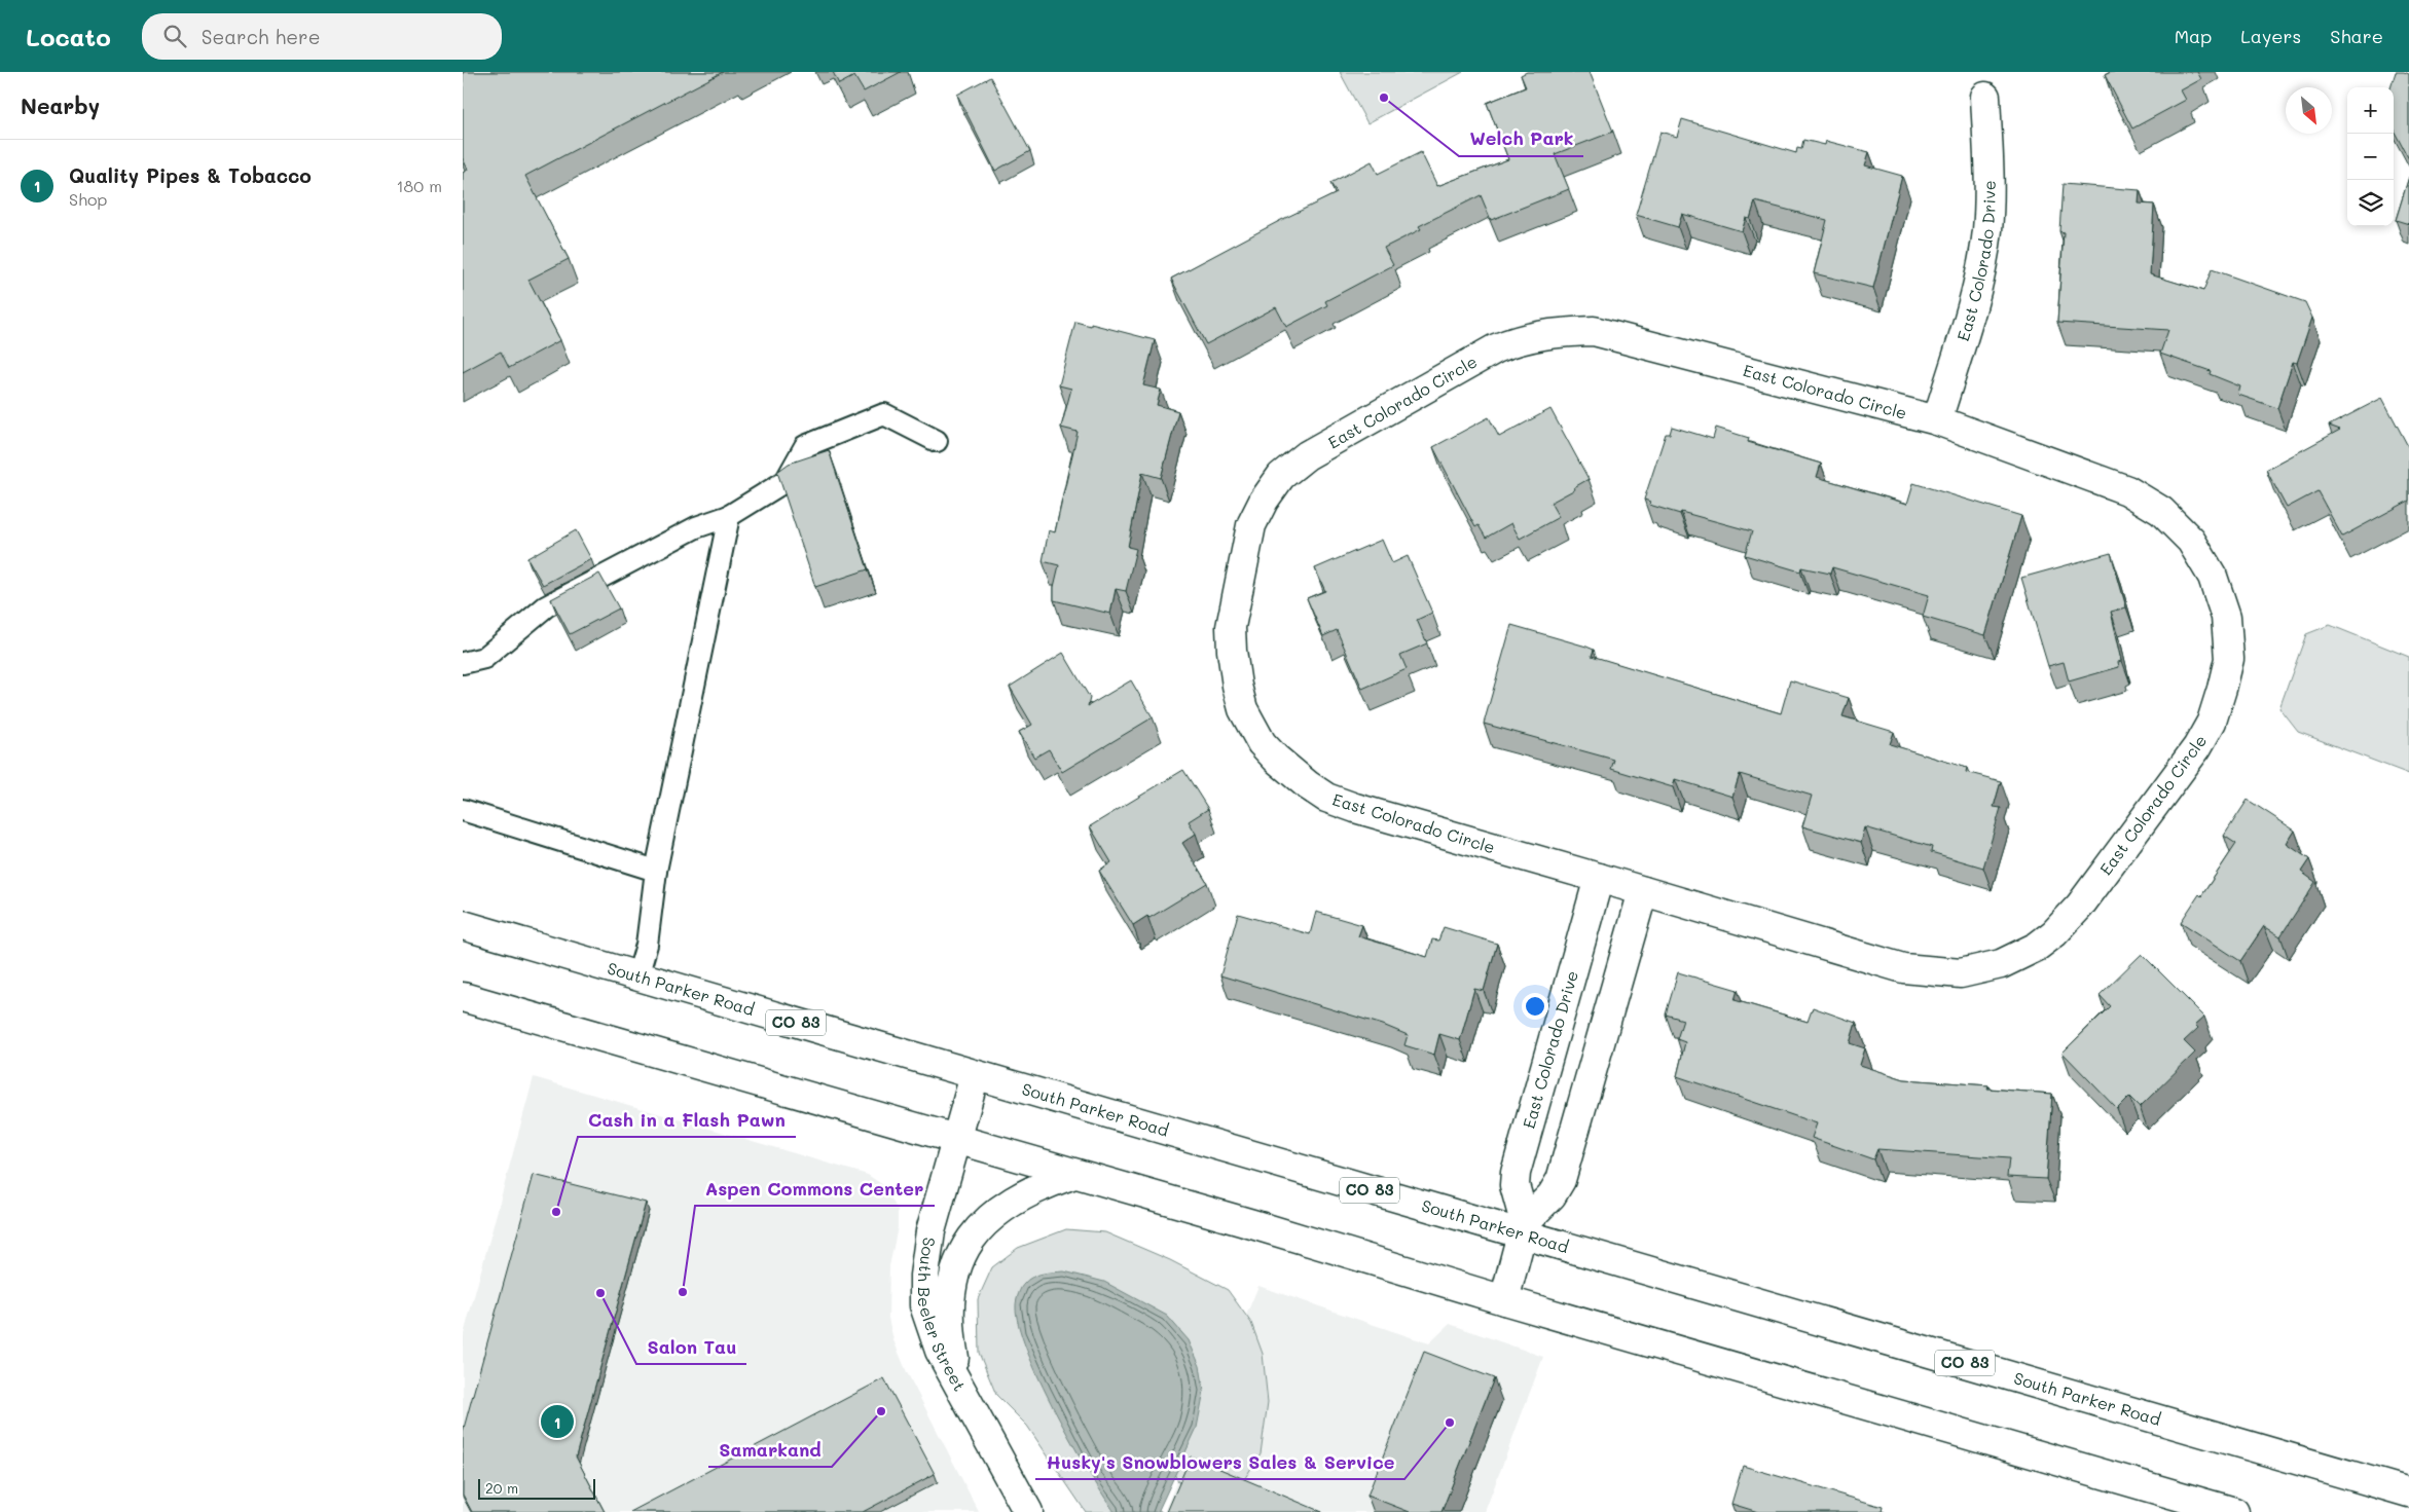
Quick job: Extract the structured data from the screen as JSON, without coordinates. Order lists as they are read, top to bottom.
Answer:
{
  "streets": {
    "street": [
      "East Colorado Drive",
      "East Colorado Circle",
      "South Parker Road",
      "CO 83",
      "South Beeler Street"
    ]
  },
  "crossings": [
    ["East Colorado Drive", "East Colorado Circle"],
    ["East Colorado Drive", "South Parker Road"],
    ["South Parker Road", "South Beeler Street"]
  ],
  "places": [
    "Welch Park",
    "Cash in a Flash Pawn",
    "Aspen Commons Center",
    "Salon Tau",
    "Samarkand",
    "Husky's Snowblowers Sales & Service"
  ],
  "scale_bar": "20 m",
  "north": "bottom right",
  "page": {
    "header": "Locato",
    "search": "Search here",
    "nav": ["Map", "Layers", "Share"],
    "heading": "Nearby",
    "map_buttons": ["+", "−"],
    "list": [
      {
        "mark": "1",
        "name": "Quality Pipes & Tobacco",
        "note": "Shop",
        "value": "180 m"
      }
    ],
    "pins": "1",
    "scale": "20 m"
  }
}
